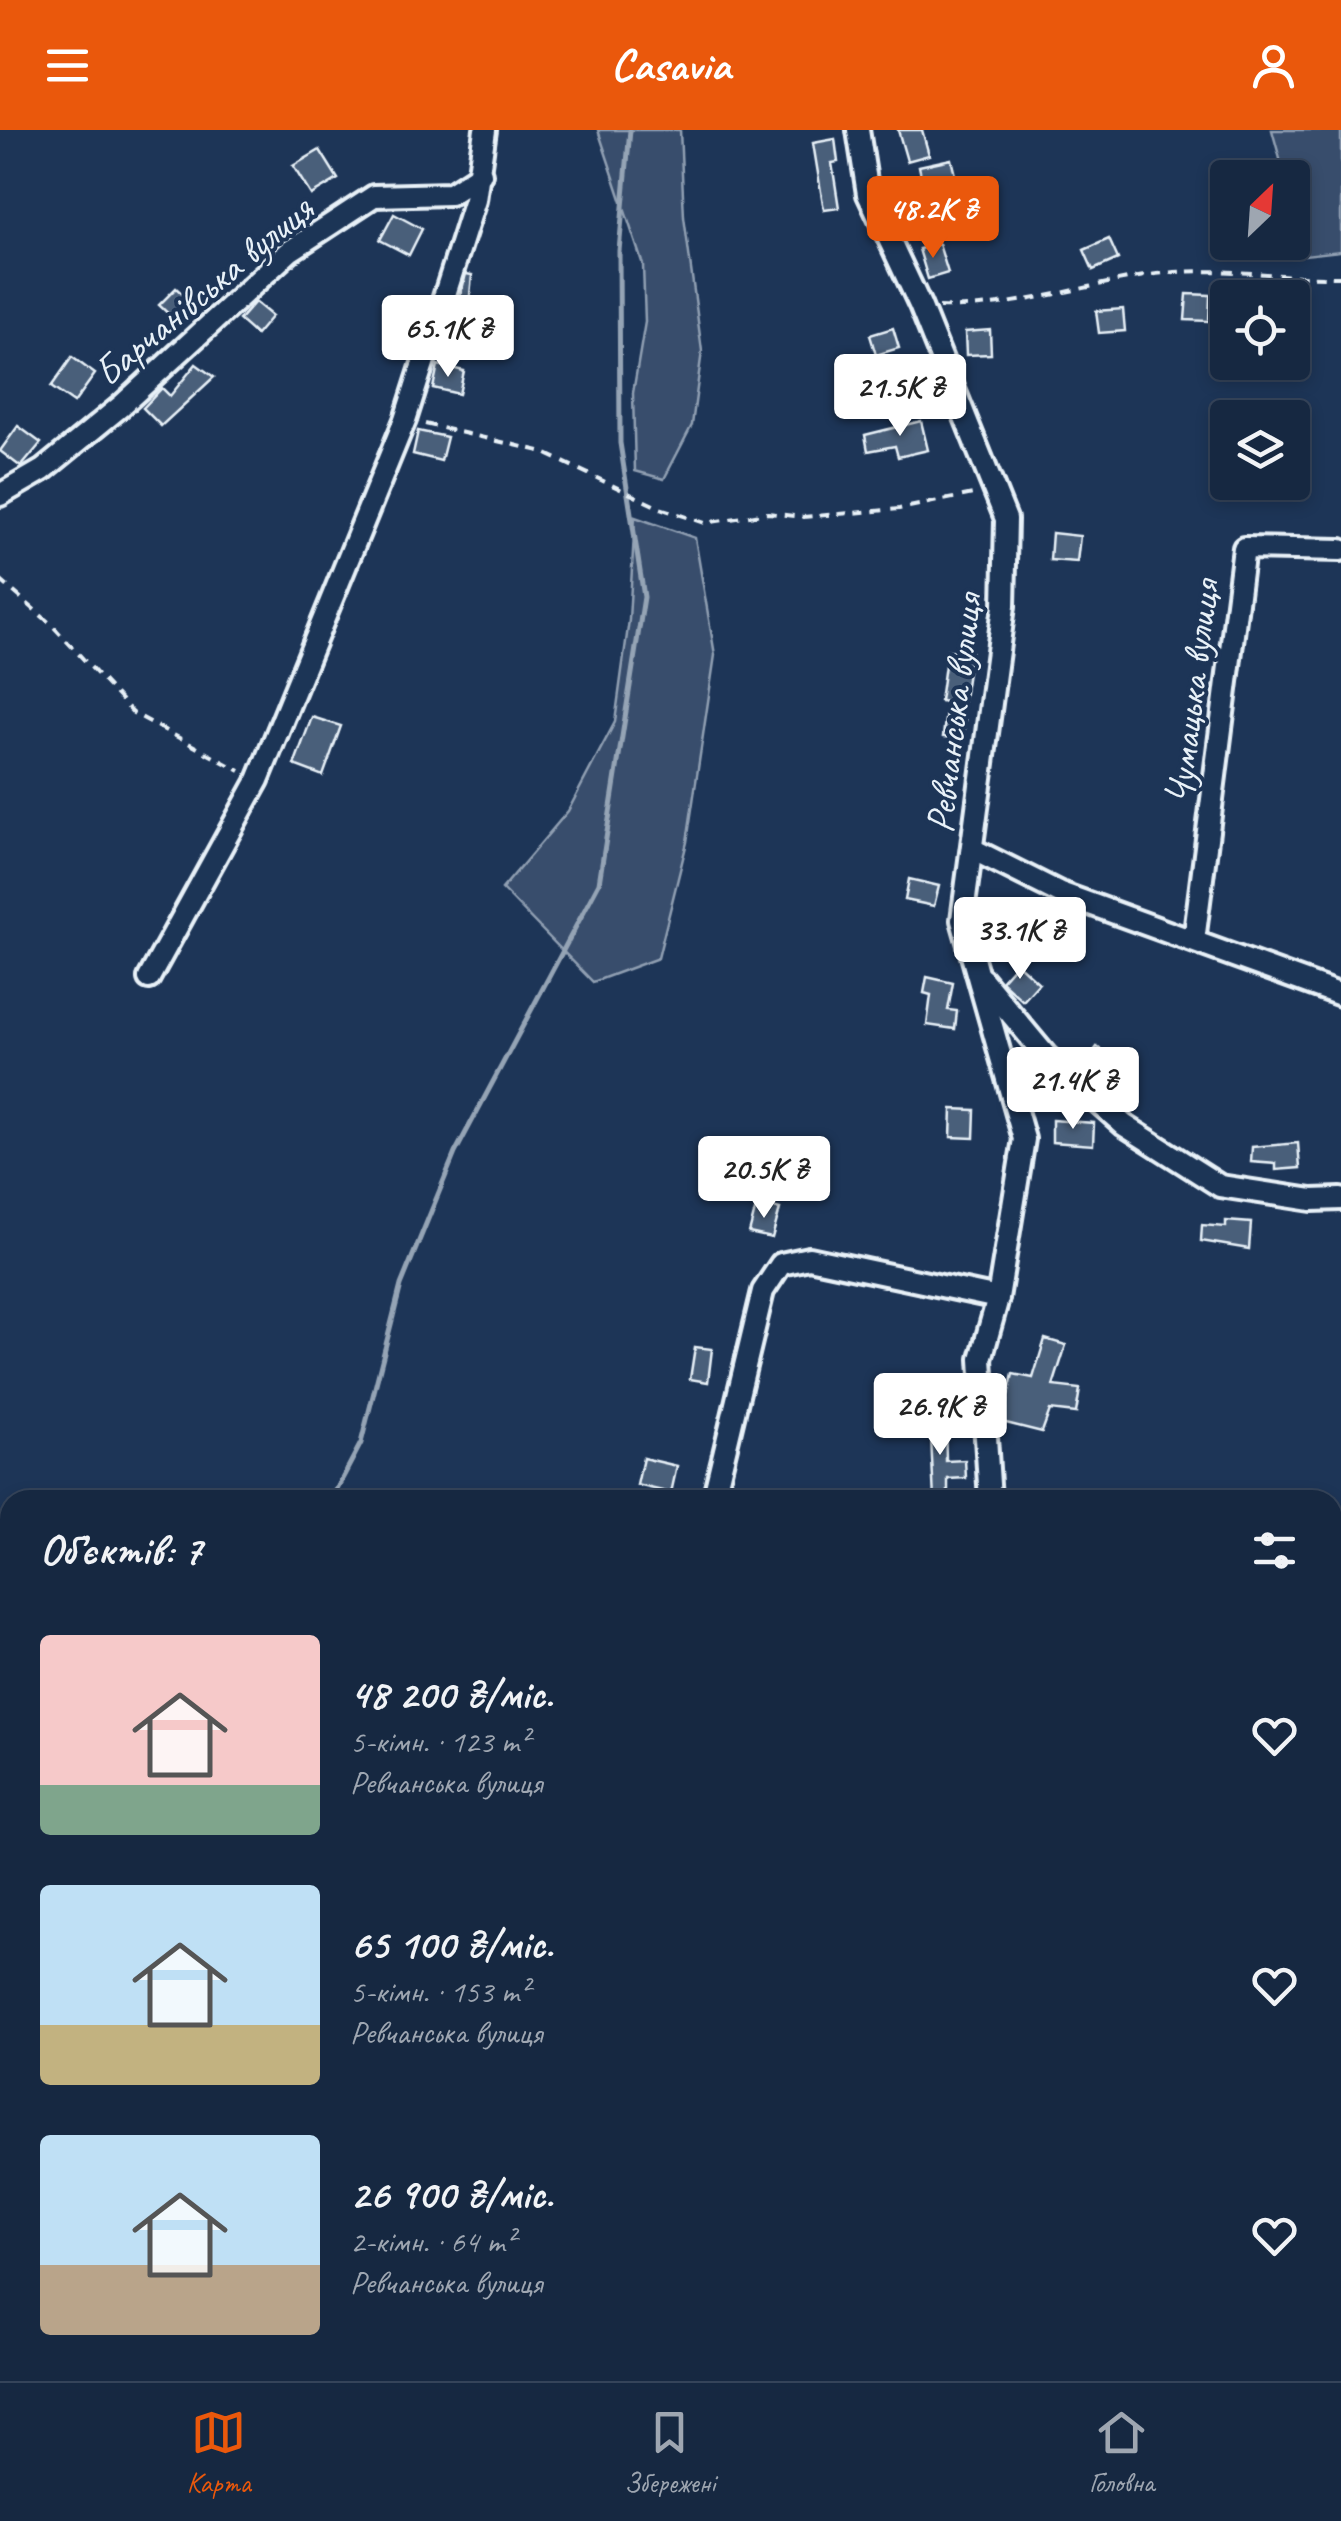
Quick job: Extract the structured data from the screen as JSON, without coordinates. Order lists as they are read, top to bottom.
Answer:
{
  "streets": {
    "street": ["Барчанівська вулиця", "Чумацька вулиця", "Ревчанська вулиця"]
  },
  "north": "top right",
  "page": {
    "header": "Casavia",
    "price": [
      "48.2K ₴",
      "65.1K ₴",
      "21.5K ₴",
      "33.1K ₴",
      "21.4K ₴",
      "20.5K ₴",
      "26.9K ₴"
    ],
    "heading": "Об’єктів: 7",
    "list": [
      {
        "name": "48 200 ₴/міс.",
        "note": "5-кімн. · 123 m² · Ревчанська вулиця"
      },
      {
        "name": "65 100 ₴/міс.",
        "note": "5-кімн. · 153 m² · Ревчанська вулиця"
      },
      {
        "name": "26 900 ₴/міс.",
        "note": "2-кімн. · 64 m² · Ревчанська вулиця"
      }
    ],
    "tabs": ["Карта", "Збережені", "Головна"]
  }
}
